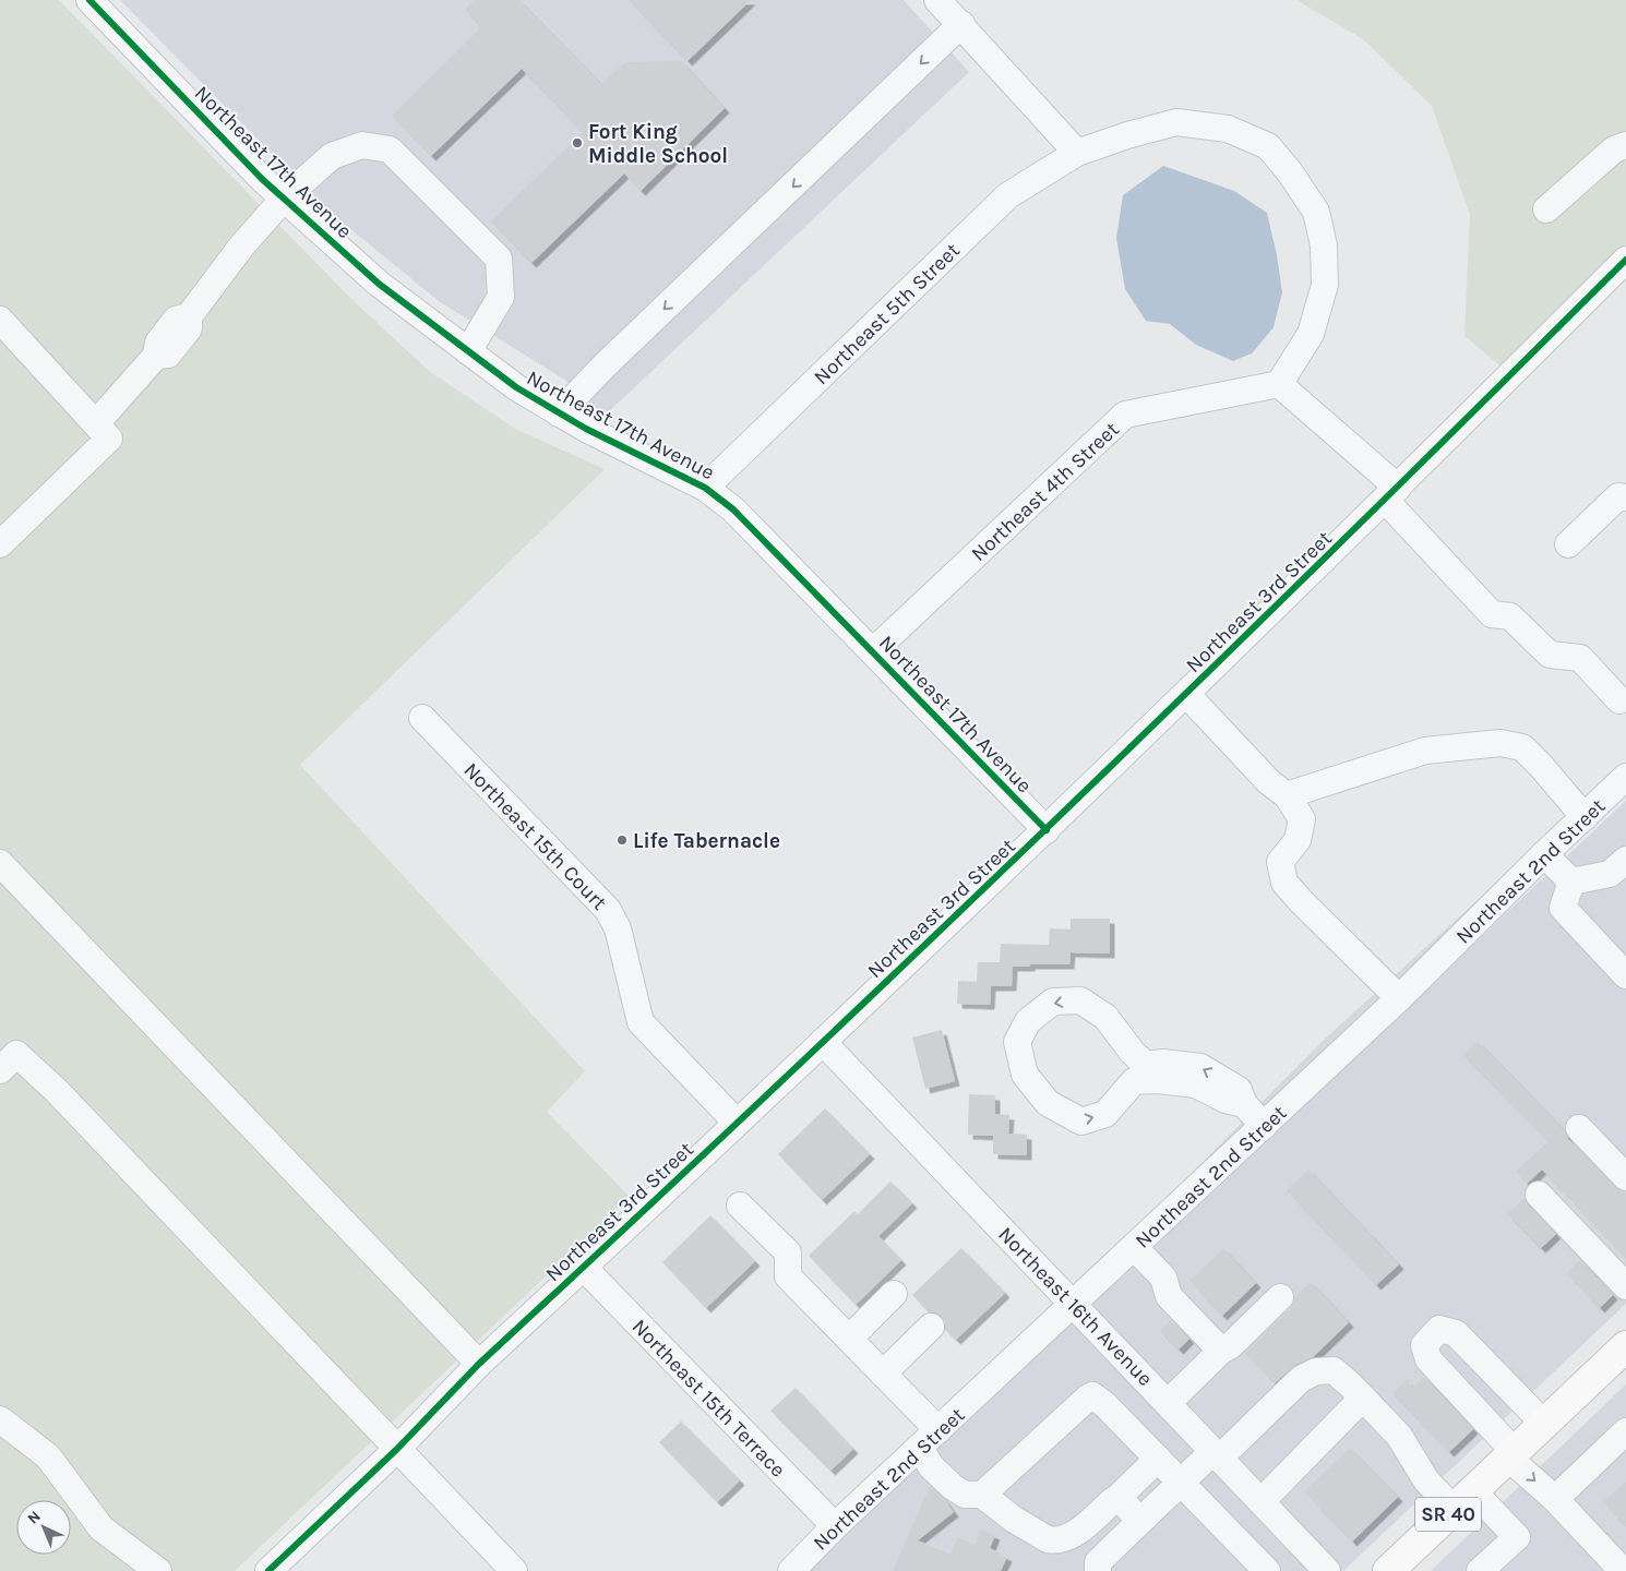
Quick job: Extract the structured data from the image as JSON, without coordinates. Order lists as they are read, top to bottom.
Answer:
{
  "streets": {
    "main road": ["SR 40"],
    "street": [
      "Northeast 17th Avenue",
      "Northeast 5th Street",
      "Northeast 4th Street",
      "Northeast 3rd Street",
      "Northeast 15th Court",
      "Northeast 2nd Street",
      "Northeast 16th Avenue",
      "Northeast 15th Terrace"
    ]
  },
  "crossings": [
    ["Northeast 17th Avenue", "Northeast 5th Street"],
    ["Northeast 17th Avenue", "Northeast 4th Street"],
    ["Northeast 17th Avenue", "Northeast 3rd Street"],
    ["Northeast 5th Street", "Northeast 4th Street"],
    ["Northeast 3rd Street", "Northeast 15th Court"],
    ["Northeast 3rd Street", "Northeast 16th Avenue"],
    ["Northeast 3rd Street", "Northeast 15th Terrace"],
    ["Northeast 2nd Street", "Northeast 16th Avenue"],
    ["Northeast 2nd Street", "Northeast 15th Terrace"]
  ],
  "places": ["Fort King Middle School", "Life Tabernacle"],
  "north": "top left"
}
